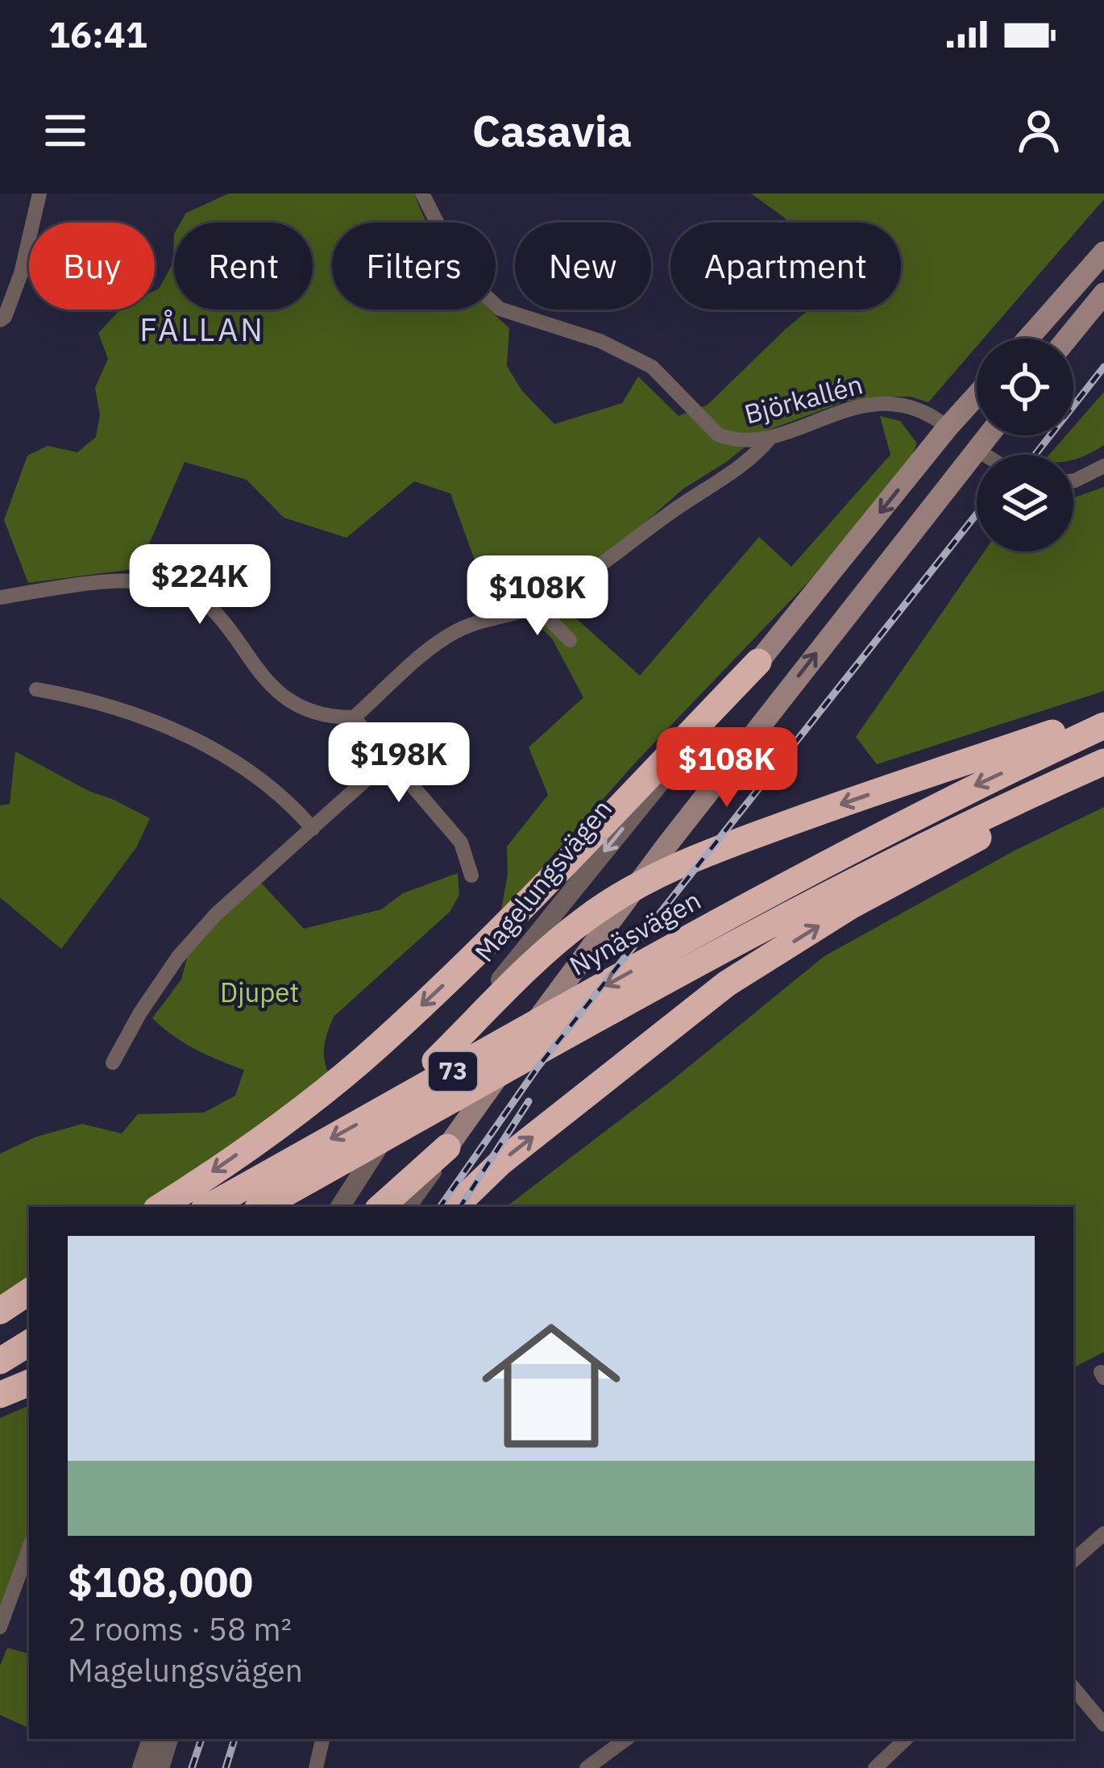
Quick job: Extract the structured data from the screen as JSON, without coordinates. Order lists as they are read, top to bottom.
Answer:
{
  "streets": {
    "highway": ["Nynäsvägen", "73"],
    "main road": ["Magelungsvägen"],
    "street": ["Björkallén"]
  },
  "crossings": [
    ["Björkallén", "Magelungsvägen"]
  ],
  "districts": ["FÅLLAN"],
  "parks": ["Djupet"],
  "page": {
    "status": "16:41",
    "header": "Casavia",
    "chip": [
      "Buy",
      "Rent",
      "Filters",
      "New",
      "Apartment"
    ],
    "price": [
      "$224K",
      "$108K",
      "$198K",
      "$108K"
    ],
    "list": [
      {
        "name": "$108,000",
        "note": "2 rooms · 58 m² · Magelungsvägen"
      }
    ]
  }
}
